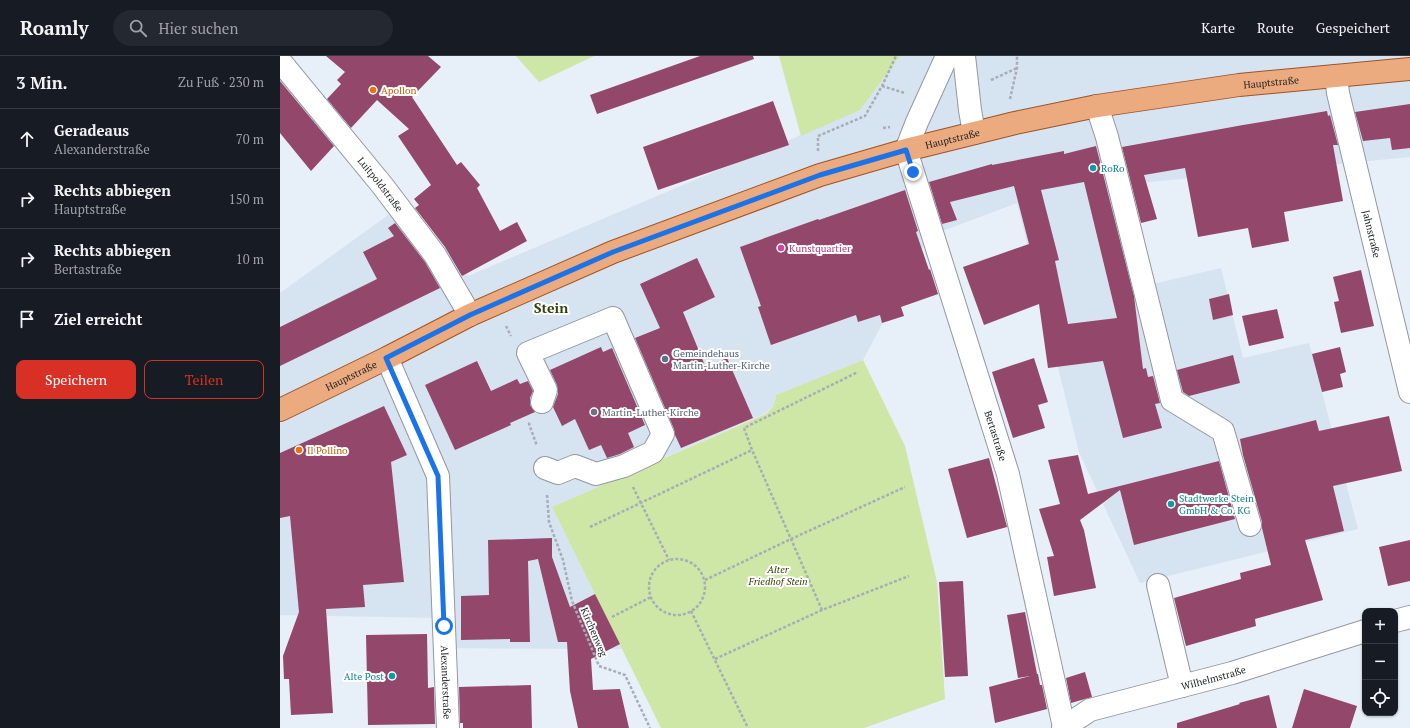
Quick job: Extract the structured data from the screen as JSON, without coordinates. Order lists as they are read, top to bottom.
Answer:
{
  "streets": {
    "main road": ["Hauptstraße"],
    "street": [
      "Luitpoldstraße",
      "Jahnstraße",
      "Bertastraße",
      "Wilhelmstraße",
      "Alexanderstraße"
    ],
    "path": ["Kirchenweg"]
  },
  "crossings": [
    ["Hauptstraße", "Luitpoldstraße"],
    ["Hauptstraße", "Jahnstraße"],
    ["Hauptstraße", "Bertastraße"],
    ["Hauptstraße", "Alexanderstraße"],
    ["Bertastraße", "Wilhelmstraße"]
  ],
  "districts": ["Stein"],
  "parks": ["Alter Friedhof Stein"],
  "places": [
    "Apollon",
    "RoRo",
    "Kunstquartier",
    "Gemeindehaus Martin-Luther-Kirche",
    "Martin-Luther-Kirche",
    "Il Pollino",
    "Stadtwerke Stein GmbH & Co. KG",
    "Alte Post"
  ],
  "page": {
    "header": "Roamly",
    "search": "Hier suchen",
    "nav": ["Karte", "Route", "Gespeichert"],
    "heading": ["3 Min.", "Zu Fuß · 230 m"],
    "list": [
      ["Geradeaus", "Alexanderstraße", "70 m"],
      ["Rechts abbiegen", "Hauptstraße", "150 m"],
      ["Rechts abbiegen", "Bertastraße", "10 m"],
      "Ziel erreicht"
    ],
    "buttons": ["Speichern", "Teilen"],
    "map_buttons": ["+", "−"]
  }
}
